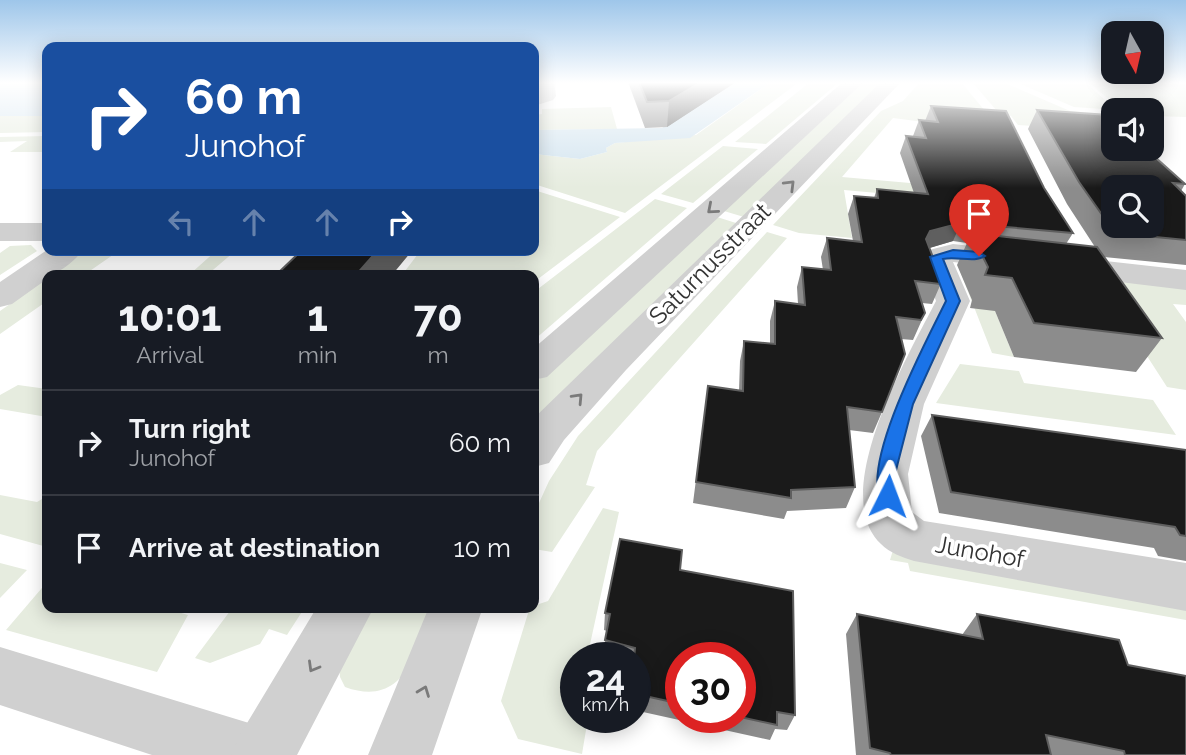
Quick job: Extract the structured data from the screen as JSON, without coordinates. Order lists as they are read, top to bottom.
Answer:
{
  "streets": {
    "street": ["Saturnusstraat", "Junohof"]
  },
  "north": "bottom",
  "page": {
    "turn": ["60 m", "Junohof"],
    "eta": [
      "10:01",
      "Arrival",
      "1",
      "min",
      "70",
      "m"
    ],
    "list": [
      {
        "name": "Turn right",
        "note": "Junohof",
        "value": "60 m"
      },
      {
        "name": "Arrive at destination",
        "value": "10 m"
      }
    ],
    "speed": "24 km/h",
    "limit": "30"
  }
}
